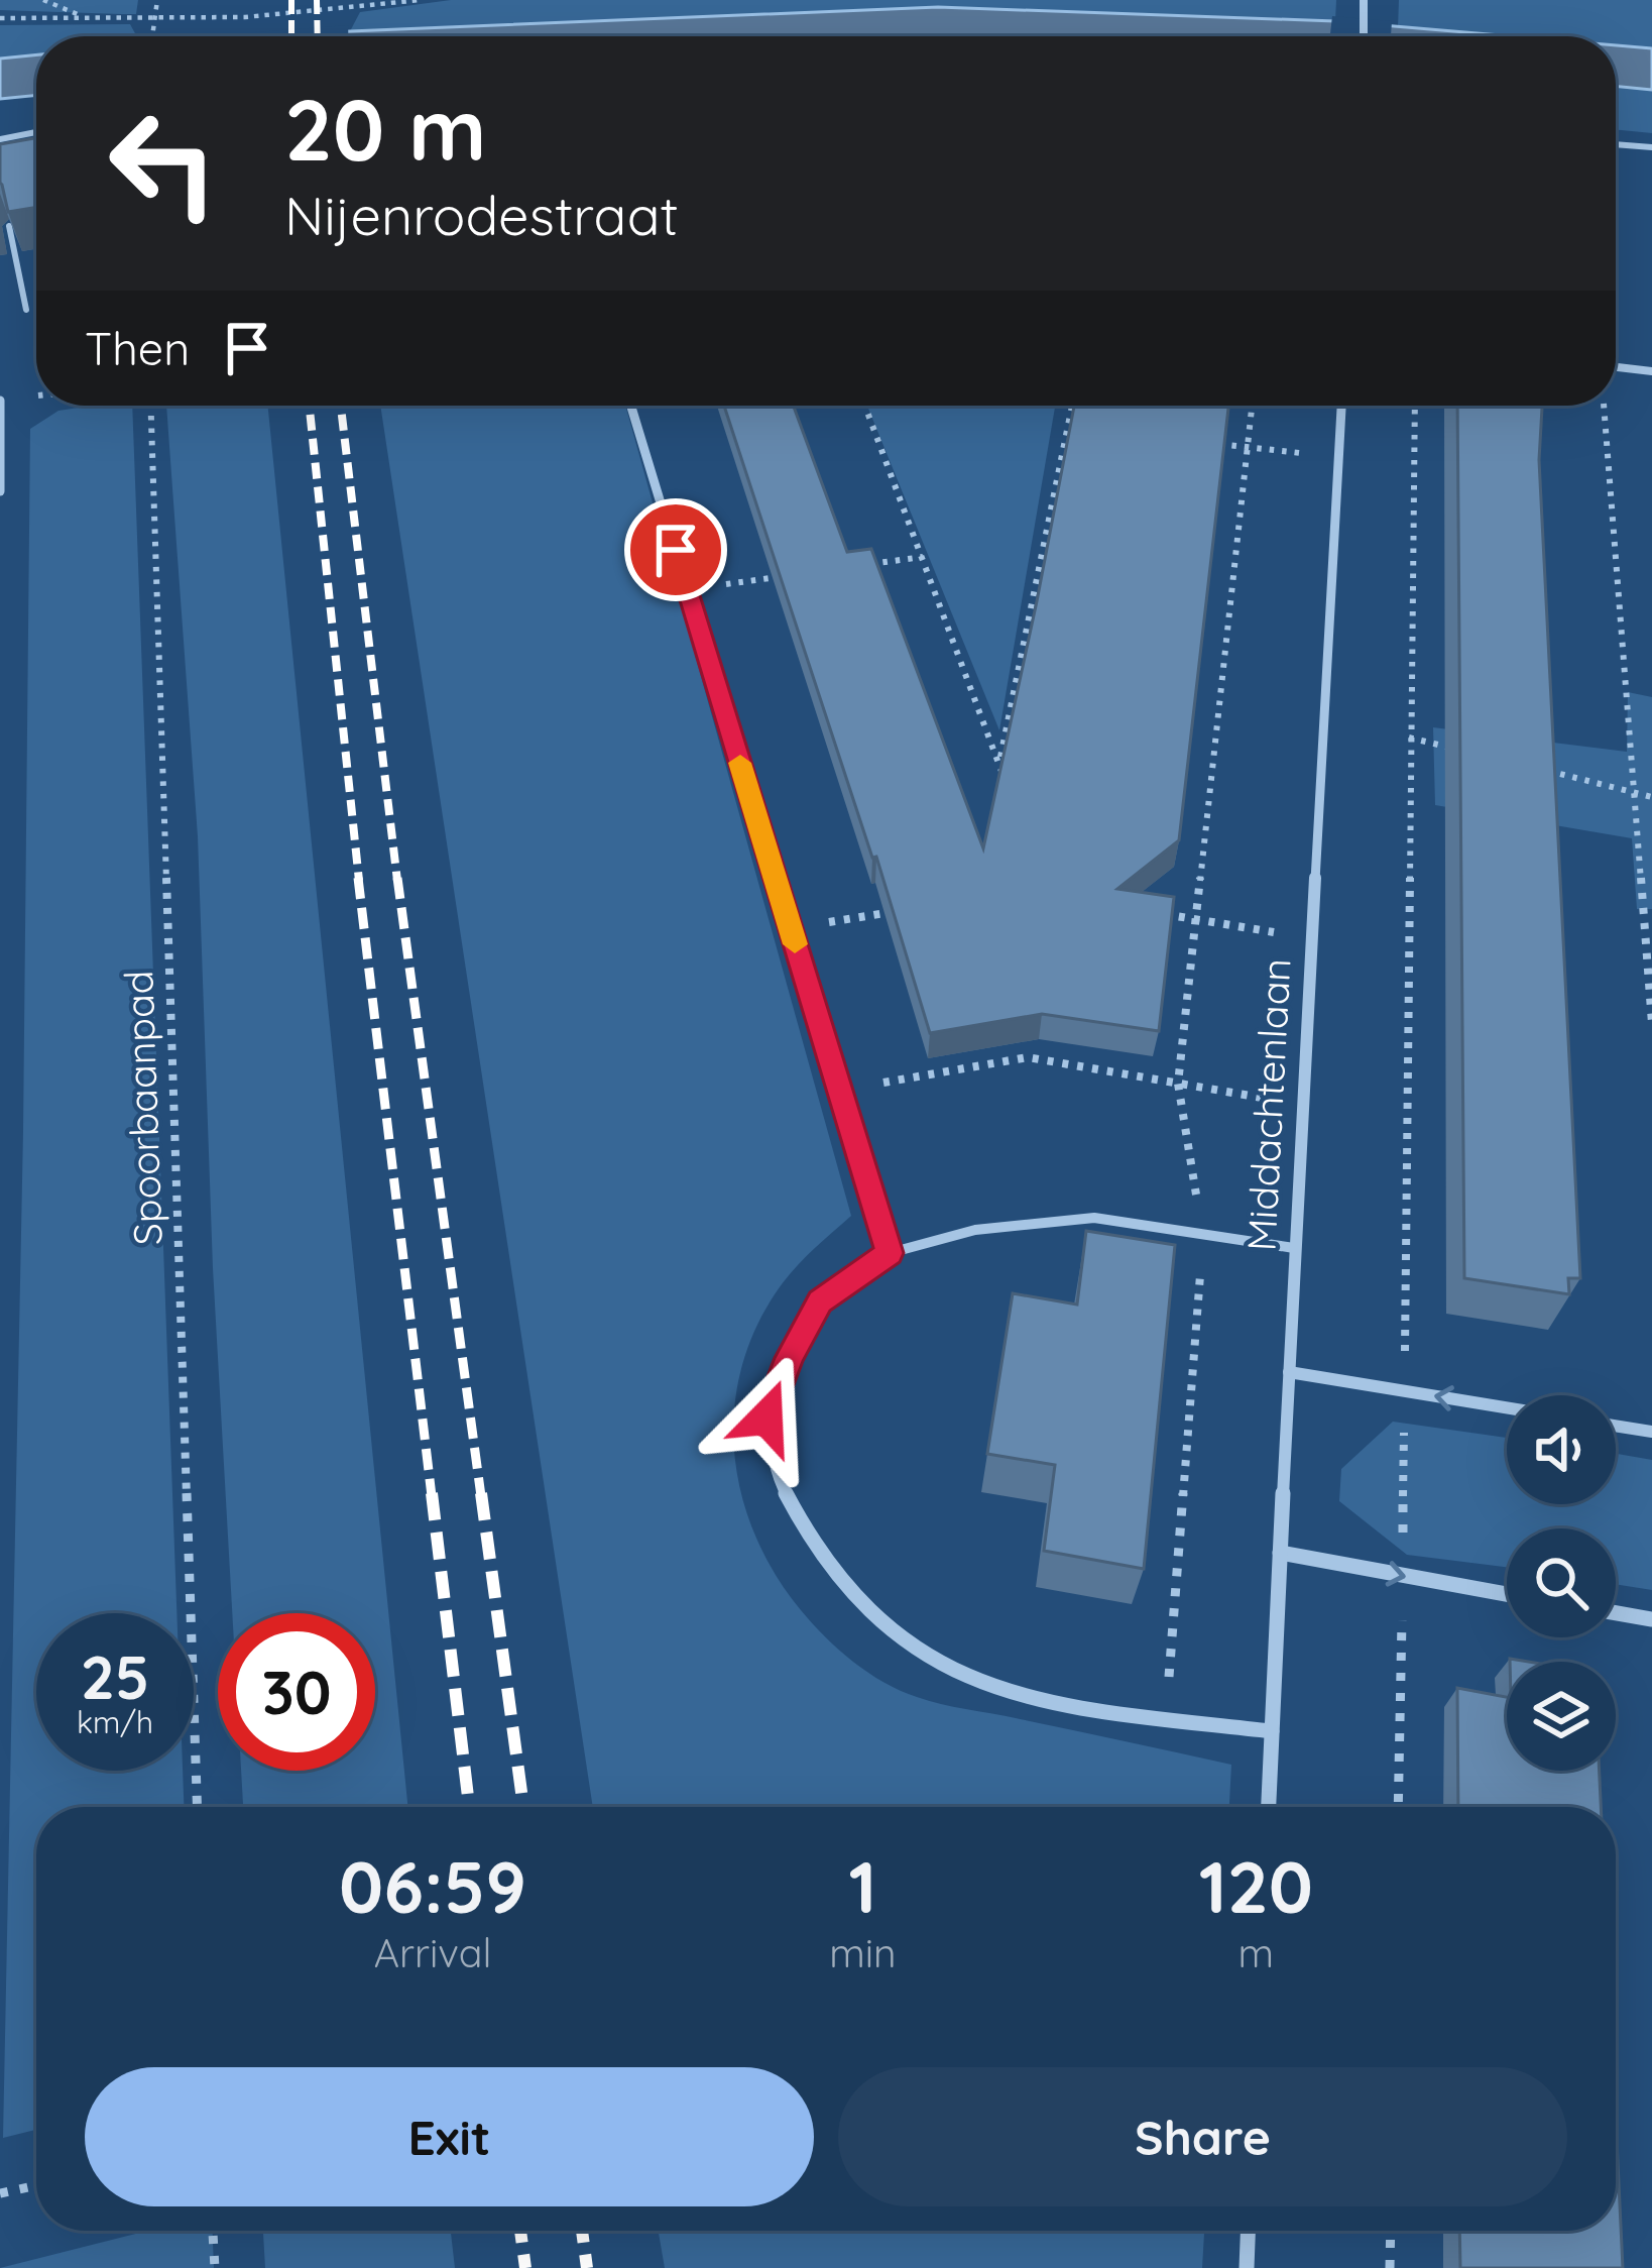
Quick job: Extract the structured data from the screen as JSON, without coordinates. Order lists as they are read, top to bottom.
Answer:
{
  "streets": {
    "street": ["Middachtenlaan"],
    "path": ["Spoorbaanpad"]
  },
  "page": {
    "turn": ["20 m", "Nijenrodestraat"],
    "then": "Then",
    "speed": "25 km/h",
    "limit": "30",
    "eta": [
      "06:59",
      "Arrival",
      "1",
      "min",
      "120",
      "m"
    ],
    "buttons": ["Exit", "Share"]
  }
}
